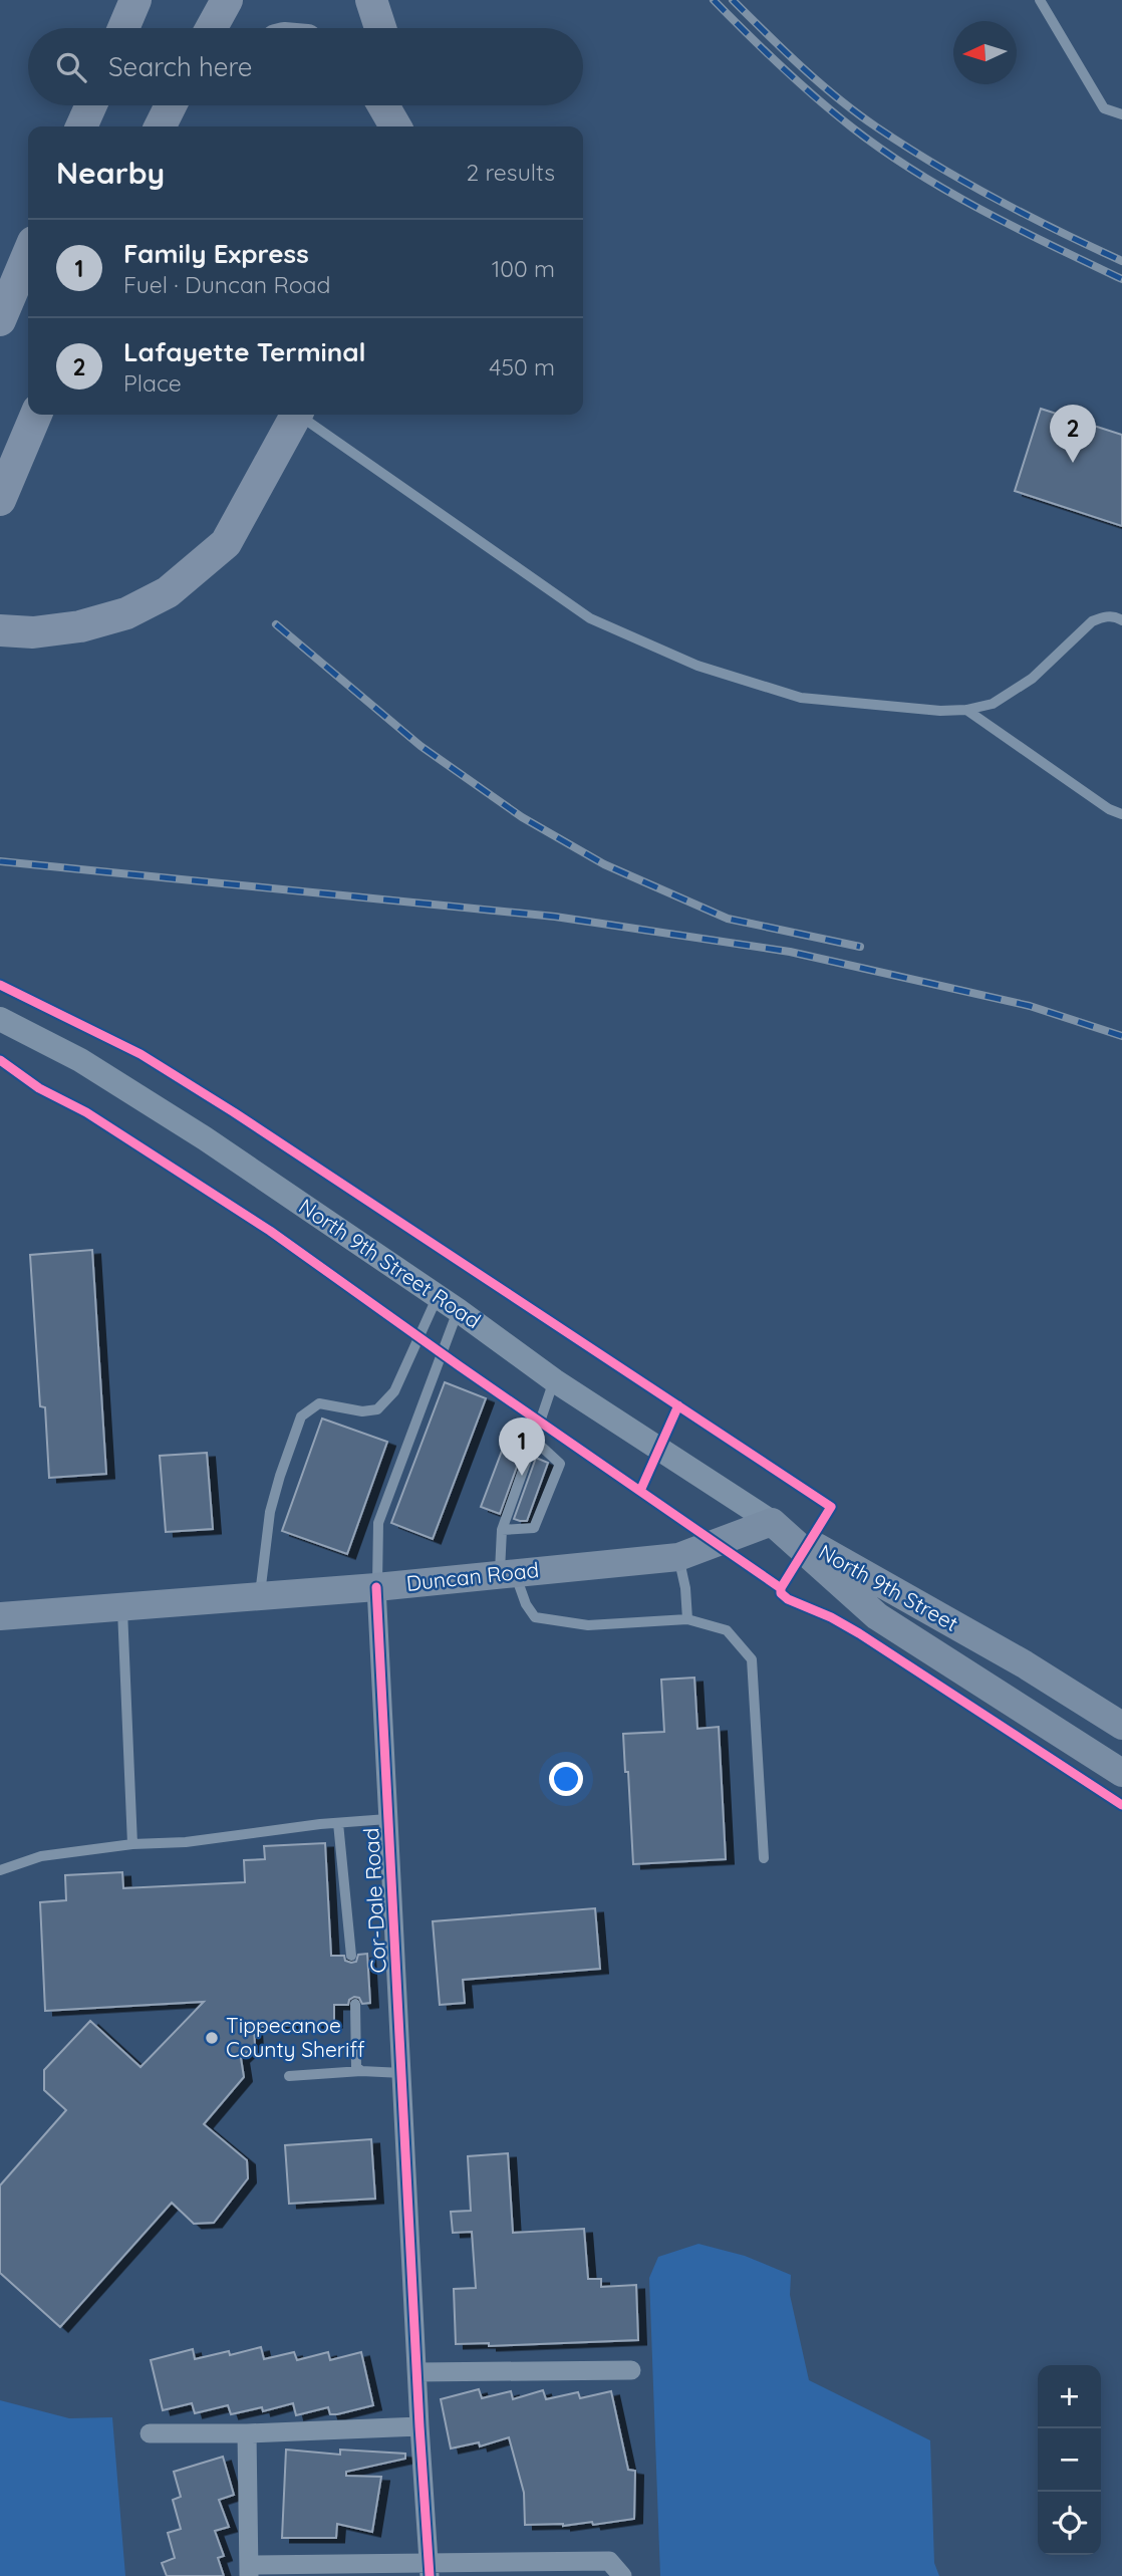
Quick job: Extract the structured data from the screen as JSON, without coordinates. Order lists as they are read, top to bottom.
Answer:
{
  "streets": {
    "main road": ["Duncan Road", "North 9th Street"],
    "street": ["North 9th Street Road", "Cor-Dale Road"]
  },
  "crossings": [
    ["North 9th Street Road", "Duncan Road"],
    ["North 9th Street Road", "North 9th Street"],
    ["Duncan Road", "North 9th Street"],
    ["Duncan Road", "Cor-Dale Road"]
  ],
  "places": ["Tippecanoe County Sheriff"],
  "north": "left",
  "page": {
    "search": "Search here",
    "heading": ["Nearby", "2 results"],
    "list": [
      {
        "mark": "1",
        "name": "Family Express",
        "note": "Fuel · Duncan Road",
        "value": "100 m"
      },
      {
        "mark": "2",
        "name": "Lafayette Terminal",
        "note": "Place",
        "value": "450 m"
      }
    ],
    "pins": ["2", "1"],
    "map_buttons": ["+", "−"]
  }
}
